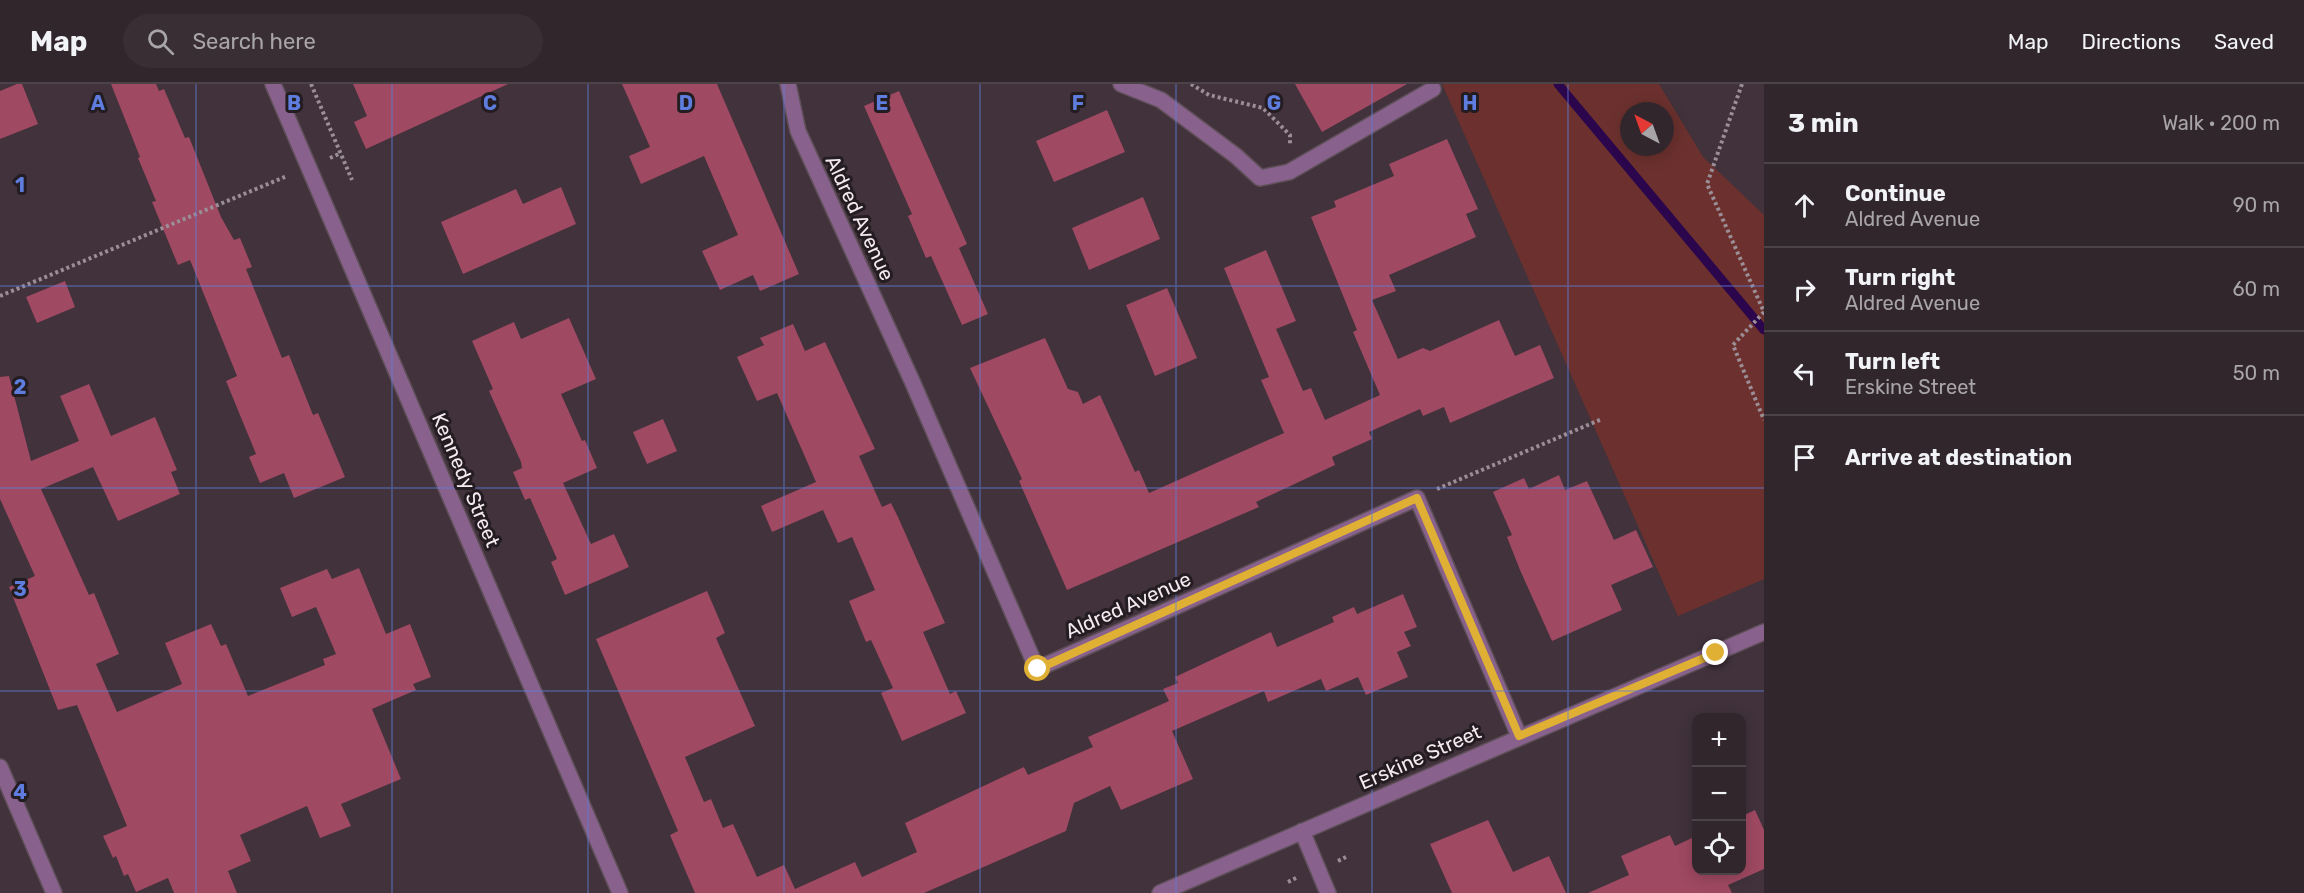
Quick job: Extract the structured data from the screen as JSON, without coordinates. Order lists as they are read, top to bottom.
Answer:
{
  "streets": {
    "street": ["Aldred Avenue", "Kennedy Street", "Erskine Street"]
  },
  "crossings": [
    ["Aldred Avenue", "Erskine Street"]
  ],
  "north": "top left",
  "page": {
    "header": "Map",
    "search": "Search here",
    "nav": ["Map", "Directions", "Saved"],
    "heading": ["3 min", "Walk · 200 m"],
    "list": [
      ["Continue", "Aldred Avenue", "90 m"],
      ["Turn right", "Aldred Avenue", "60 m"],
      ["Turn left", "Erskine Street", "50 m"],
      "Arrive at destination"
    ],
    "map_buttons": ["+", "−"]
  },
  "grid": {
    "columns": [
      "A",
      "B",
      "C",
      "D",
      "E",
      "F",
      "G",
      "H"
    ],
    "rows": [
      "1",
      "2",
      "3",
      "4"
    ]
  }
}
